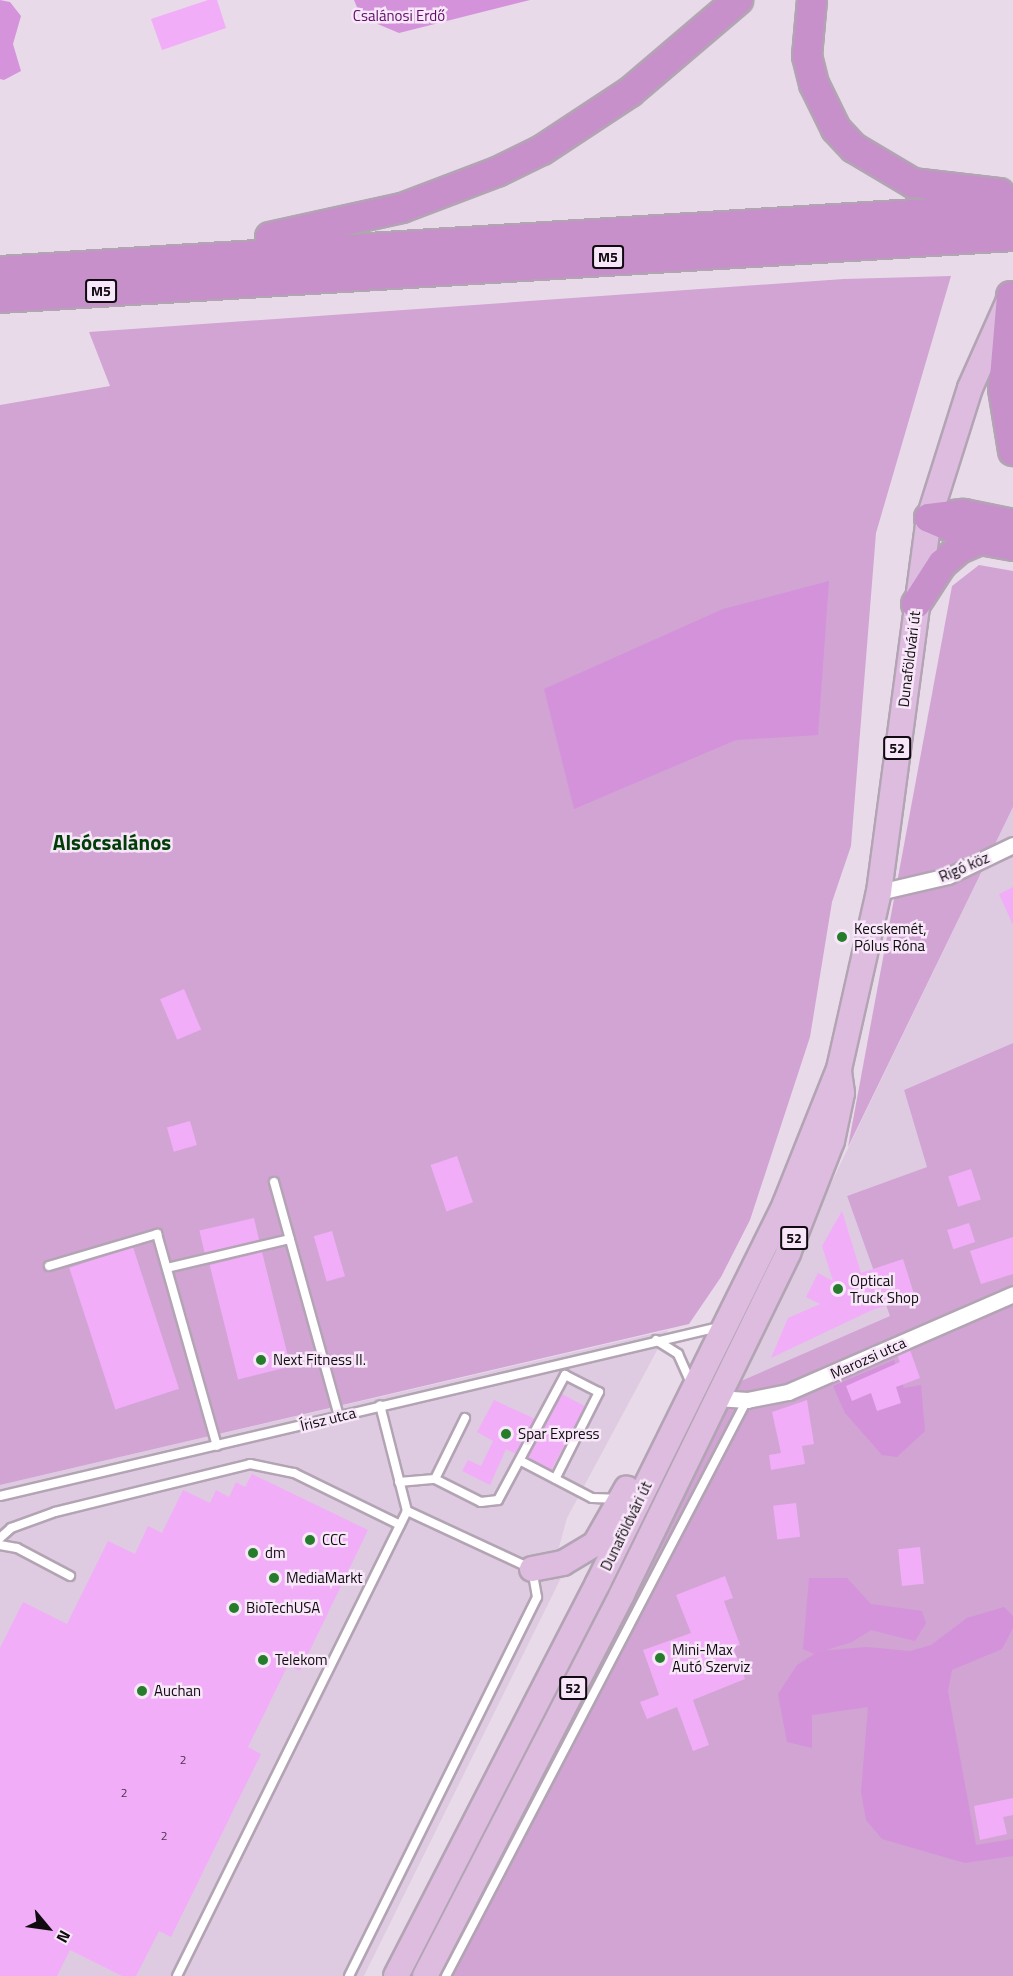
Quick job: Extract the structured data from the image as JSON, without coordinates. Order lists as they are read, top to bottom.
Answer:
{
  "streets": {
    "highway": ["M5"],
    "main road": ["Dunaföldvári út", "52"],
    "street": ["Rigó köz", "Marozsi utca"],
    "lane": ["Írisz utca"]
  },
  "crossings": [
    ["Dunaföldvári út", "Rigó köz"],
    ["Dunaföldvári út", "Marozsi utca"],
    ["Dunaföldvári út", "Írisz utca"]
  ],
  "districts": ["Alsócsalános"],
  "parks": ["Csalánosi Erdő"],
  "places": [
    "Kecskemét, Pólus Róna",
    "Optical Truck Shop",
    "Next Fitness II.",
    "Spar Express",
    "CCC",
    "dm",
    "MediaMarkt",
    "BioTechUSA",
    "Mini-Max Autó Szerviz",
    "Telekom",
    "Auchan"
  ],
  "house_numbers": ["2", "2", "2"],
  "north": "bottom right"
}
